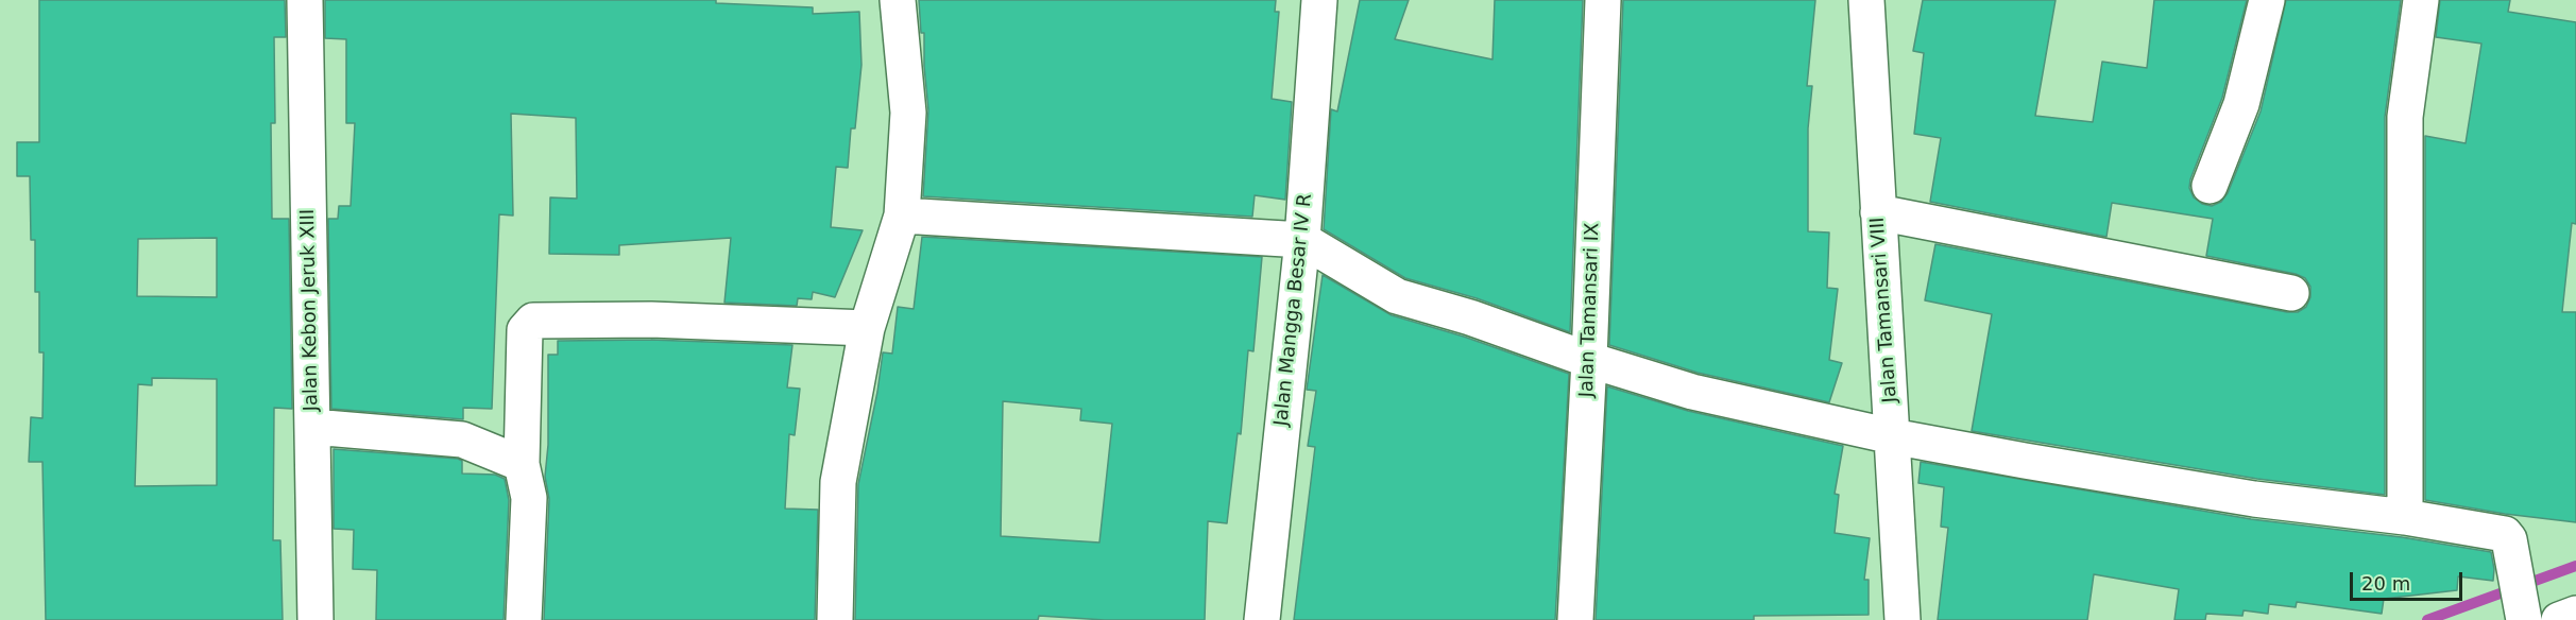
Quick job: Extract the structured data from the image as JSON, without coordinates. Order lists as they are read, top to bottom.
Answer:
{
  "streets": {
    "street": [
      "Jalan Kebon Jeruk XIII",
      "Jalan Mangga Besar IV R",
      "Jalan Tamansari IX",
      "Jalan Tamansari VIII"
    ]
  },
  "scale_bar": "20 m"
}
